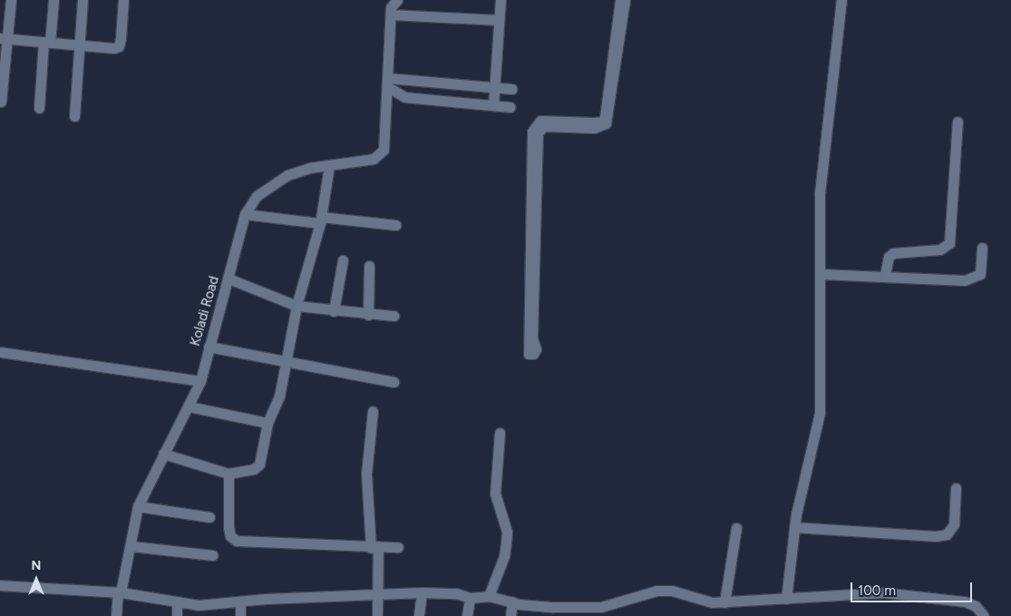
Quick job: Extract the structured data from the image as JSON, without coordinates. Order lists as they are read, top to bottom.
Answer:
{
  "streets": {
    "street": ["Koladi Road"]
  },
  "scale_bar": "100 m",
  "north": "top"
}
